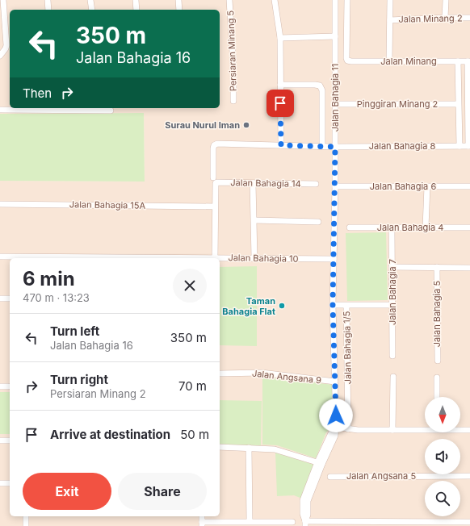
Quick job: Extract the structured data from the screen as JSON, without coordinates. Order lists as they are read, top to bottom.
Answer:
{
  "streets": {
    "street": [
      "Jalan Minang 2",
      "Persiaran Minang 5",
      "Jalan Minang",
      "Jalan Bahagia 11",
      "Pinggiran Minang 2",
      "Jalan Bahagia 8",
      "Jalan Bahagia 14",
      "Jalan Bahagia 6",
      "Jalan Bahagia 15A",
      "Jalan Bahagia 4",
      "Jalan Bahagia 10",
      "Jalan Bahagia 7",
      "Jalan Bahagia 5",
      "Jalan Bahagia 1/5",
      "Jalan Angsana 9",
      "Jalan Angsana 5"
    ]
  },
  "crossings": [
    ["Jalan Bahagia 11", "Pinggiran Minang 2"],
    ["Jalan Bahagia 11", "Jalan Bahagia 8"],
    ["Jalan Bahagia 11", "Jalan Bahagia 6"],
    ["Jalan Bahagia 11", "Jalan Bahagia 10"],
    ["Jalan Bahagia 11", "Jalan Angsana 9"],
    ["Jalan Bahagia 8", "Jalan Bahagia 14"],
    ["Jalan Bahagia 4", "Jalan Bahagia 7"]
  ],
  "places": ["Surau Nurul Iman", "Taman Bahagia Flat"],
  "north": "bottom",
  "page": {
    "turn": ["350 m", "Jalan Bahagia 16"],
    "then": "Then",
    "heading": ["6 min", "470 m · 13:23"],
    "list": [
      {
        "name": "Turn left",
        "note": "Jalan Bahagia 16",
        "value": "350 m"
      },
      {
        "name": "Turn right",
        "note": "Persiaran Minang 2",
        "value": "70 m"
      },
      {
        "name": "Arrive at destination",
        "value": "50 m"
      }
    ],
    "buttons": ["Exit", "Share"]
  }
}
